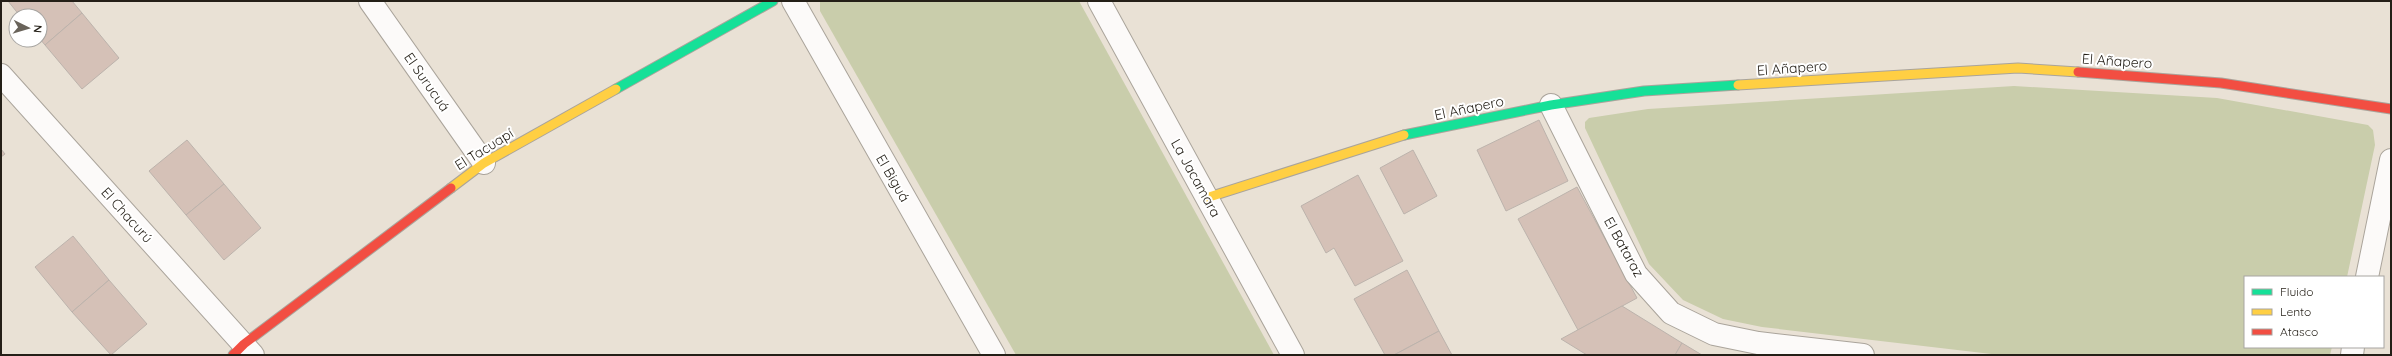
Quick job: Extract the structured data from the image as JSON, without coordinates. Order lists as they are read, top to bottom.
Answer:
{
  "streets": {
    "street": [
      "El Añapero",
      "El Surucuá",
      "El Tacuapí",
      "El Biguá",
      "La Jacamara",
      "El Chacurú",
      "El Bataraz"
    ]
  },
  "crossings": [
    ["El Añapero", "La Jacamara"],
    ["El Añapero", "El Bataraz"],
    ["El Surucuá", "El Tacuapí"],
    ["El Tacuapí", "El Chacurú"]
  ],
  "legend": ["Fluido", "Lento", "Atasco"],
  "north": "right"
}
